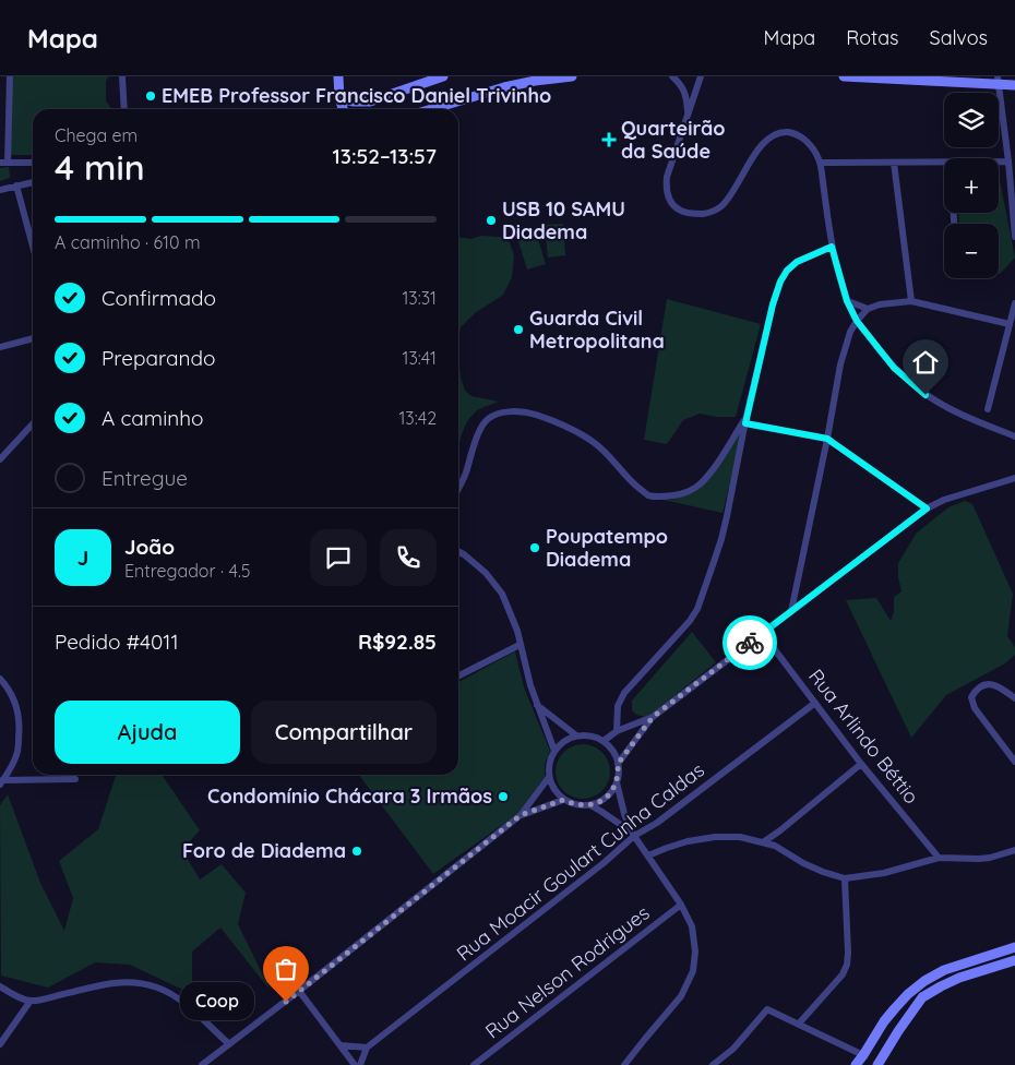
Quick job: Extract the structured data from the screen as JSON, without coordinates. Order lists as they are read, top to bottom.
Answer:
{
  "streets": {
    "street": ["Rua Arlindo Béttio", "Rua Moacir Goulart Cunha Caldas", "Rua Nelson Rodrigues"]
  },
  "crossings": [
    ["Rua Arlindo Béttio", "Rua Moacir Goulart Cunha Caldas"]
  ],
  "places": {
    "other": [
      "EMEB Professor Francisco Daniel Trivinho",
      "USB 10 SAMU Diadema",
      "Guarda Civil Metropolitana",
      "Poupatempo Diadema",
      "Condomínio Chácara 3 Irmãos",
      "Foro de Diadema",
      "Coop"
    ],
    "health": ["Quarteirão da Saúde"]
  },
  "page": {
    "header": "Mapa",
    "nav": ["Mapa", "Rotas", "Salvos"],
    "map_buttons": ["+", "−"],
    "heading": ["4 min", "Chega em", "13:52–13:57"],
    "panel": [
      "João",
      "Entregador · 4.5",
      "Pedido #4011",
      "R$92.85"
    ],
    "bar": "A caminho · 610 m",
    "list": [
      ["Confirmado", "13:31"],
      ["Preparando", "13:41"],
      ["A caminho", "13:42"],
      "Entregue"
    ],
    "round": "J",
    "buttons": ["Ajuda", "Compartilhar"],
    "bubble": "Coop"
  }
}
